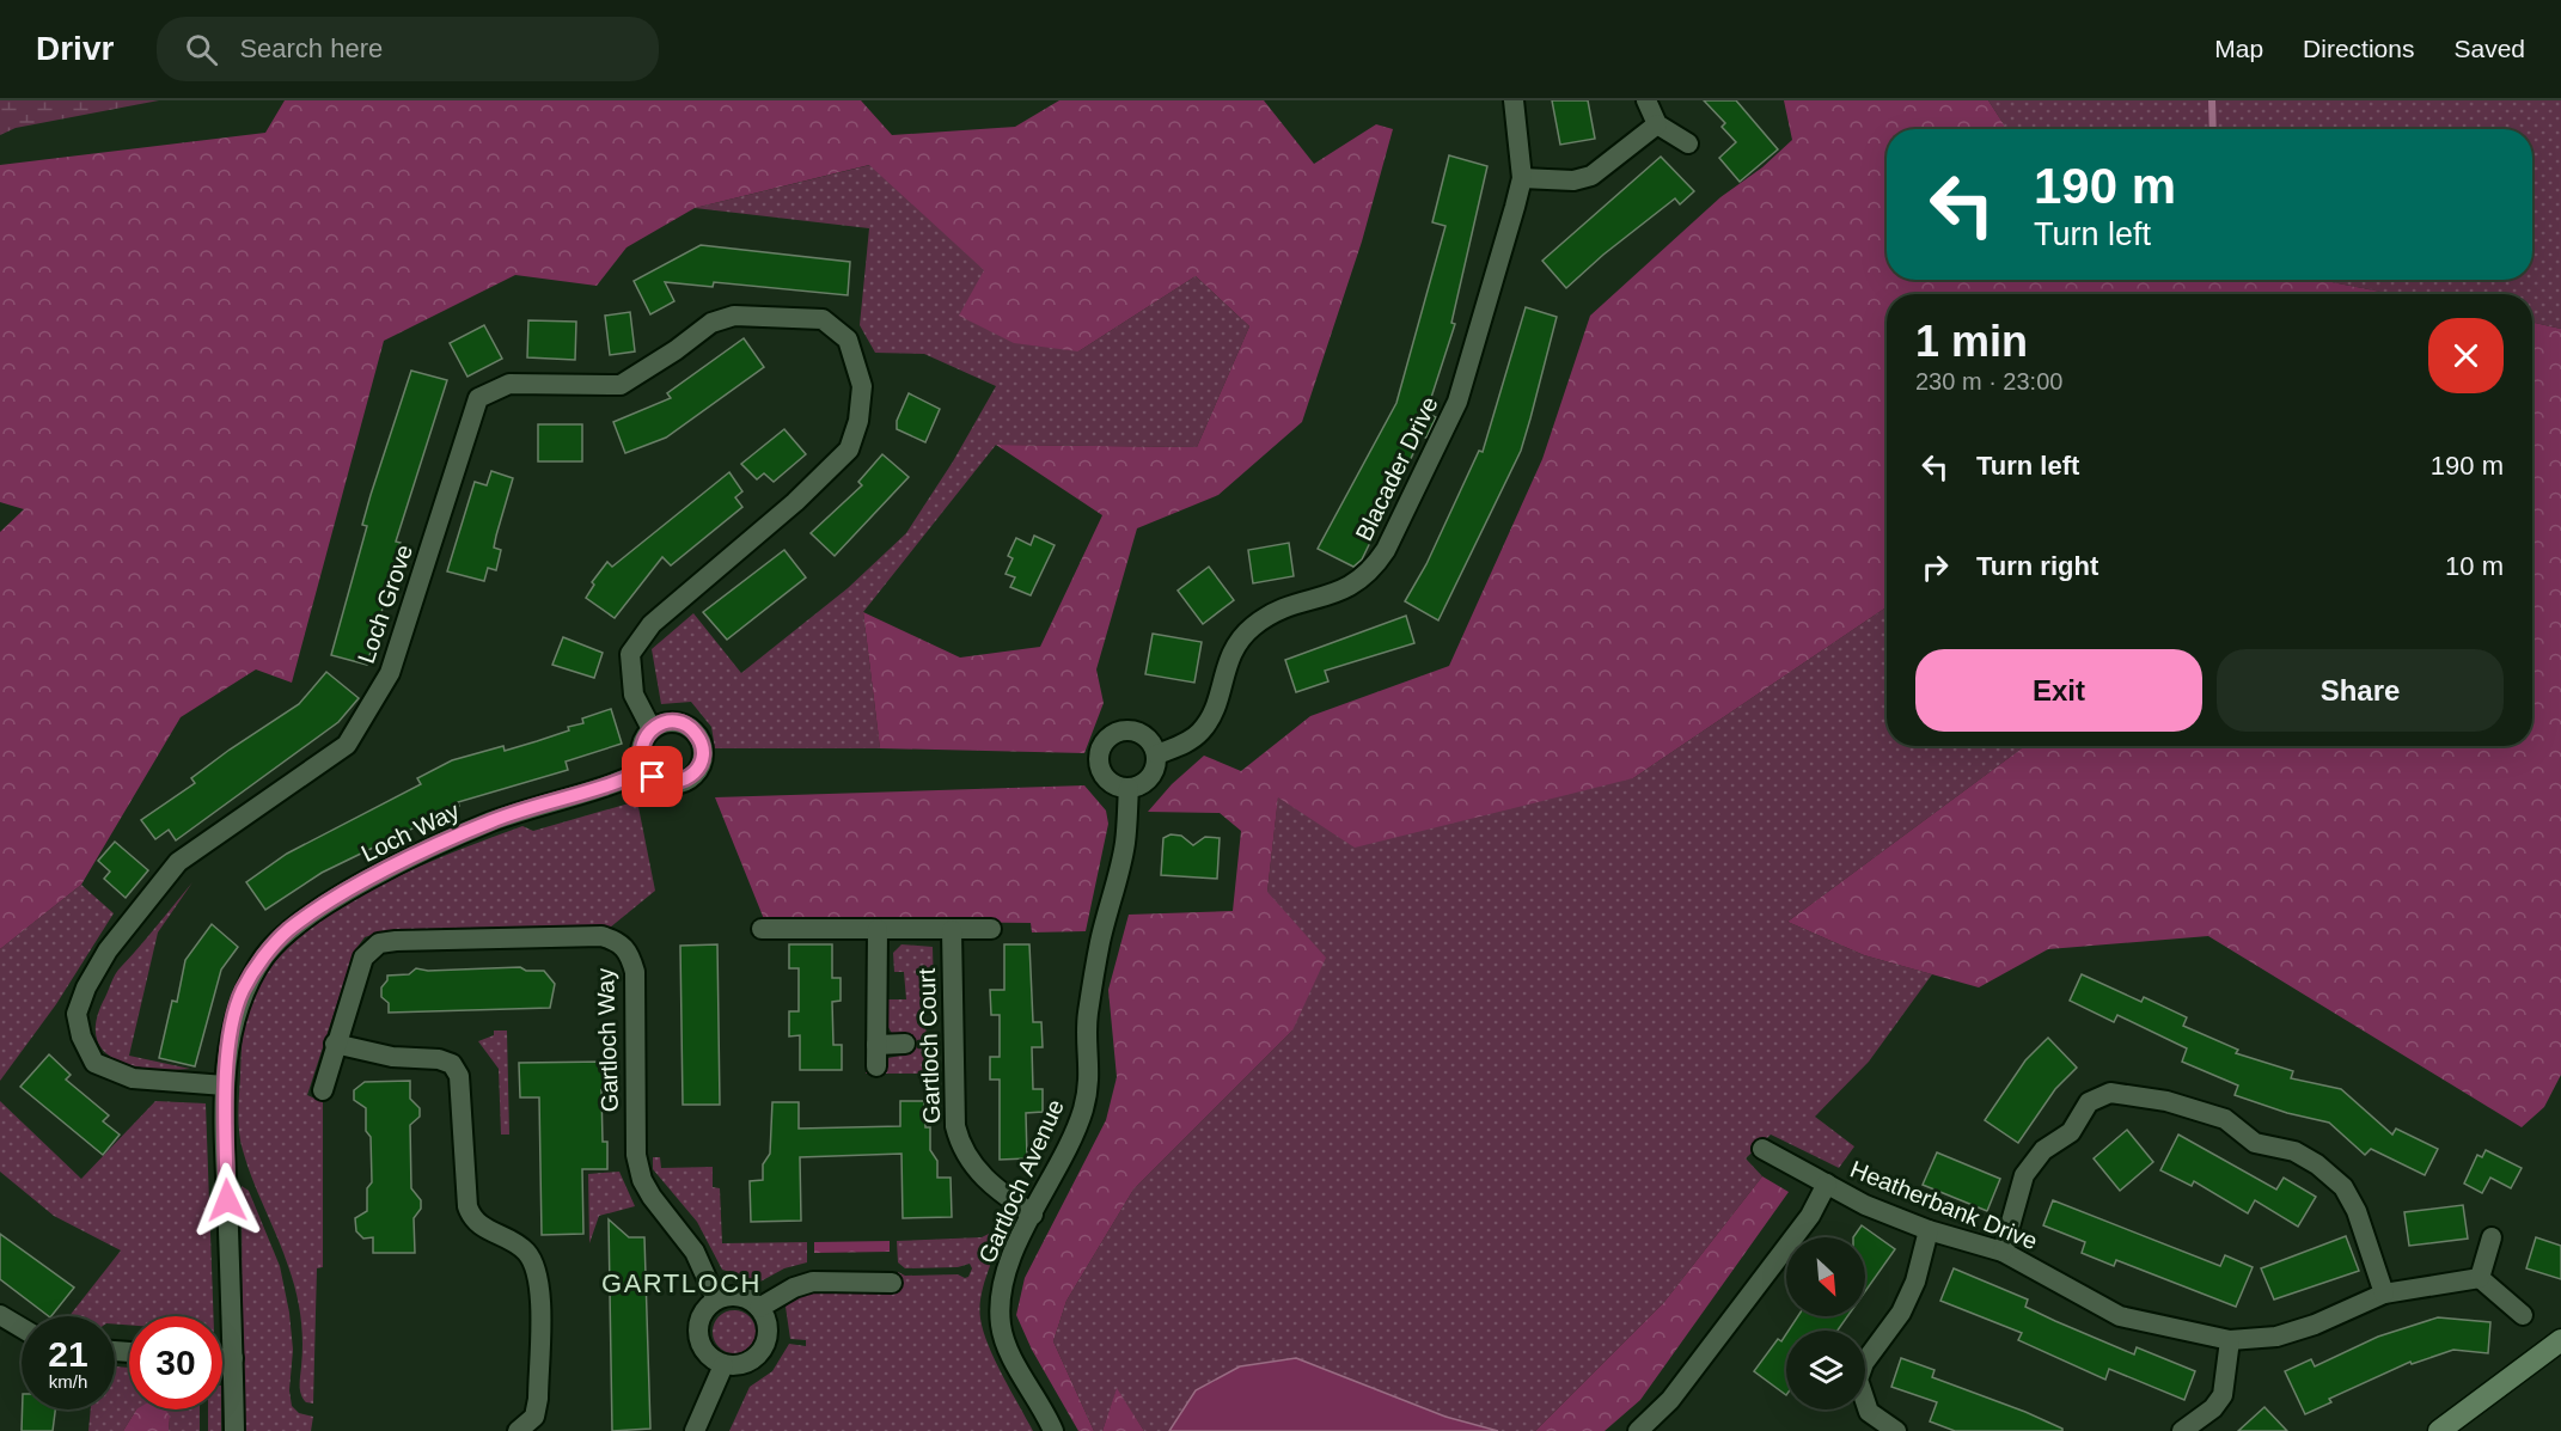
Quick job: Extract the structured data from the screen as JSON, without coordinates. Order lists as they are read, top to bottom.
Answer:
{
  "streets": {
    "street": [
      "Blacader Drive",
      "Loch Grove",
      "Loch Way",
      "Gartloch Way",
      "Gartloch Court",
      "Gartloch Avenue",
      "Heatherbank Drive"
    ]
  },
  "crossings": [
    ["Blacader Drive", "Gartloch Avenue"],
    ["Loch Grove", "Loch Way"],
    ["Gartloch Court", "Gartloch Avenue"]
  ],
  "districts": ["GARTLOCH"],
  "north": "bottom right",
  "page": {
    "header": "Drivr",
    "search": "Search here",
    "nav": ["Map", "Directions", "Saved"],
    "turn": ["190 m", "Turn left"],
    "heading": ["1 min", "230 m · 23:00"],
    "list": [
      {
        "name": "Turn left",
        "value": "190 m"
      },
      {
        "name": "Turn right",
        "value": "10 m"
      }
    ],
    "buttons": ["Exit", "Share"],
    "speed": "21 km/h",
    "limit": "30"
  }
}
